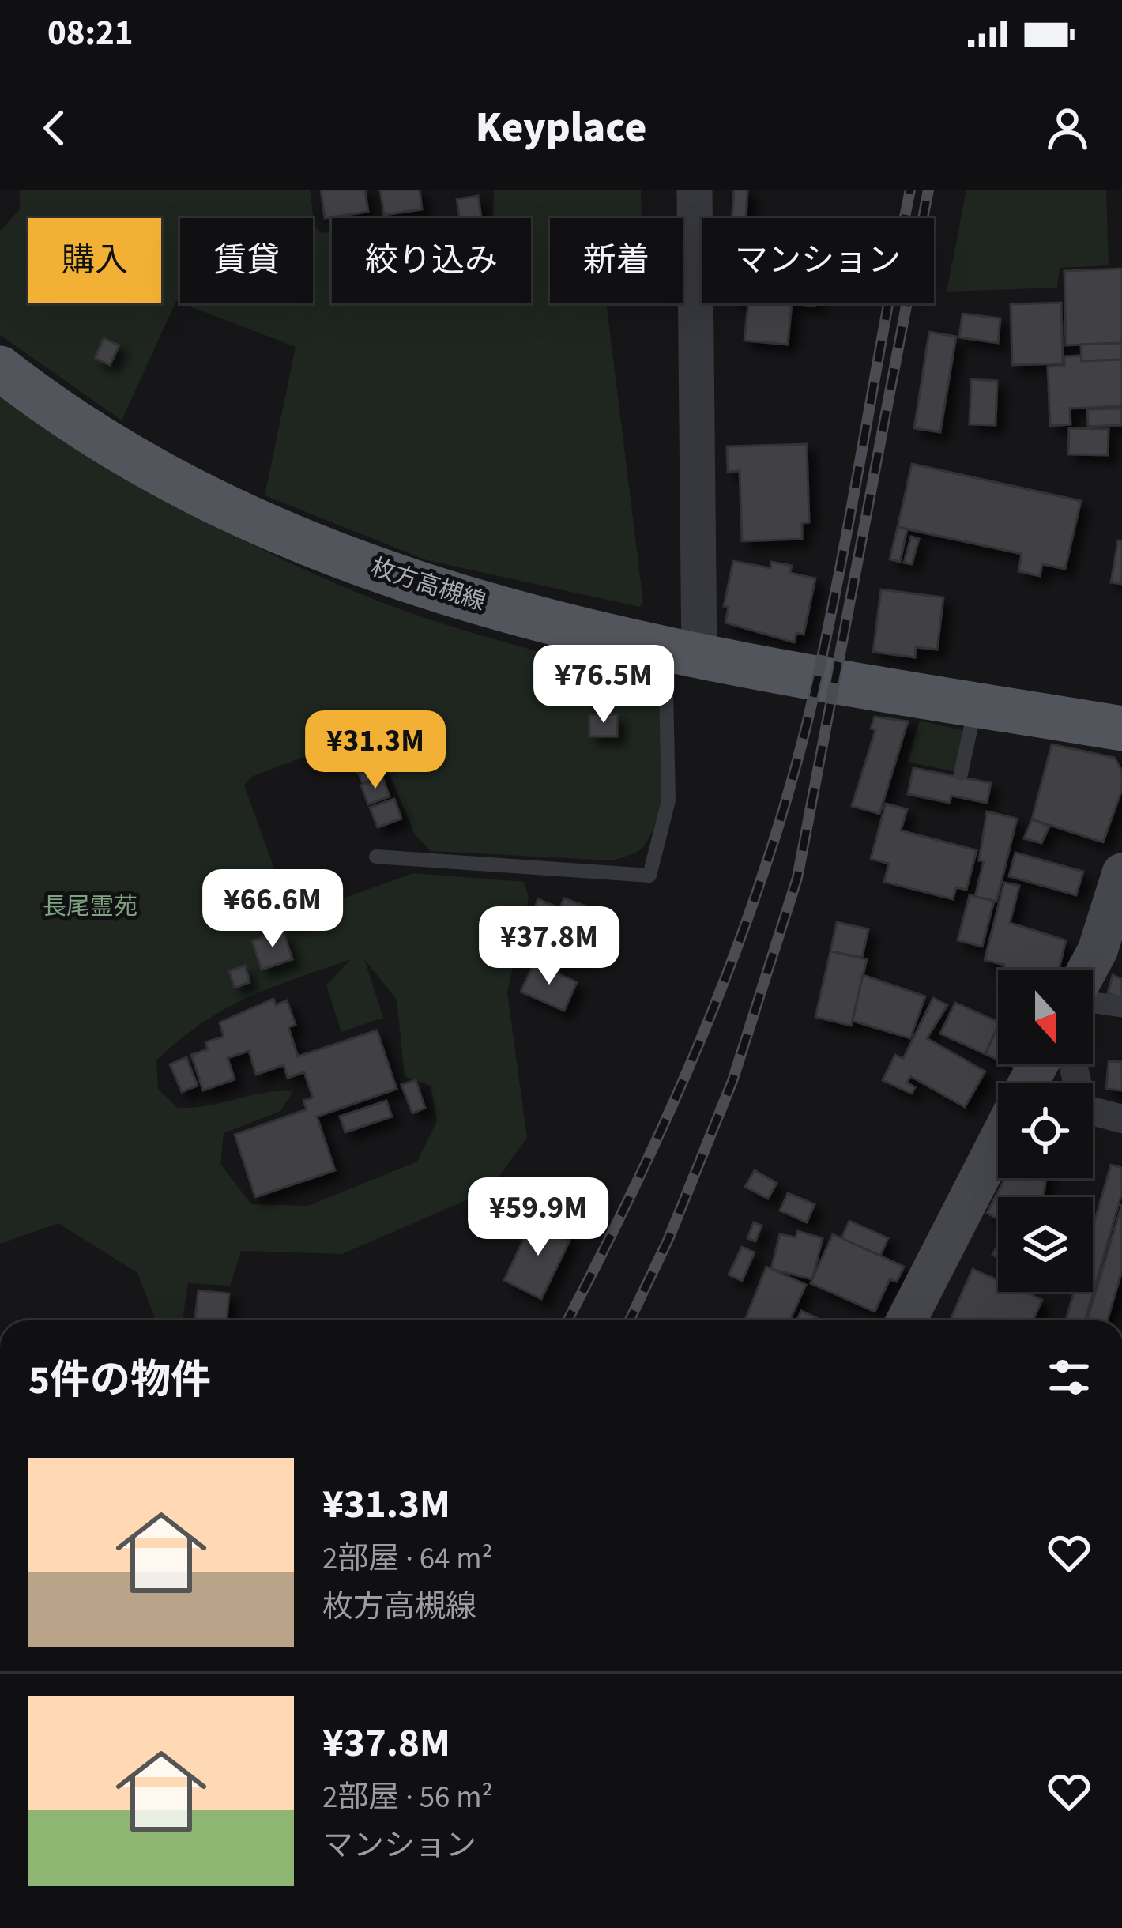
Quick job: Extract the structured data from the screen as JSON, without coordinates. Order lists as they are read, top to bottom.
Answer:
{
  "streets": {
    "main road": ["枚方高槻線"]
  },
  "parks": ["長尾霊苑"],
  "north": "bottom",
  "page": {
    "status": "08:21",
    "header": "Keyplace",
    "chip": [
      "購入",
      "賃貸",
      "絞り込み",
      "新着",
      "マンション"
    ],
    "price": [
      "¥76.5M",
      "¥31.3M",
      "¥66.6M",
      "¥37.8M",
      "¥59.9M"
    ],
    "heading": "5件の物件",
    "list": [
      {
        "name": "¥31.3M",
        "note": "2部屋 · 64 m² · 枚方高槻線"
      },
      {
        "name": "¥37.8M",
        "note": "2部屋 · 56 m² · マンション"
      }
    ]
  }
}
